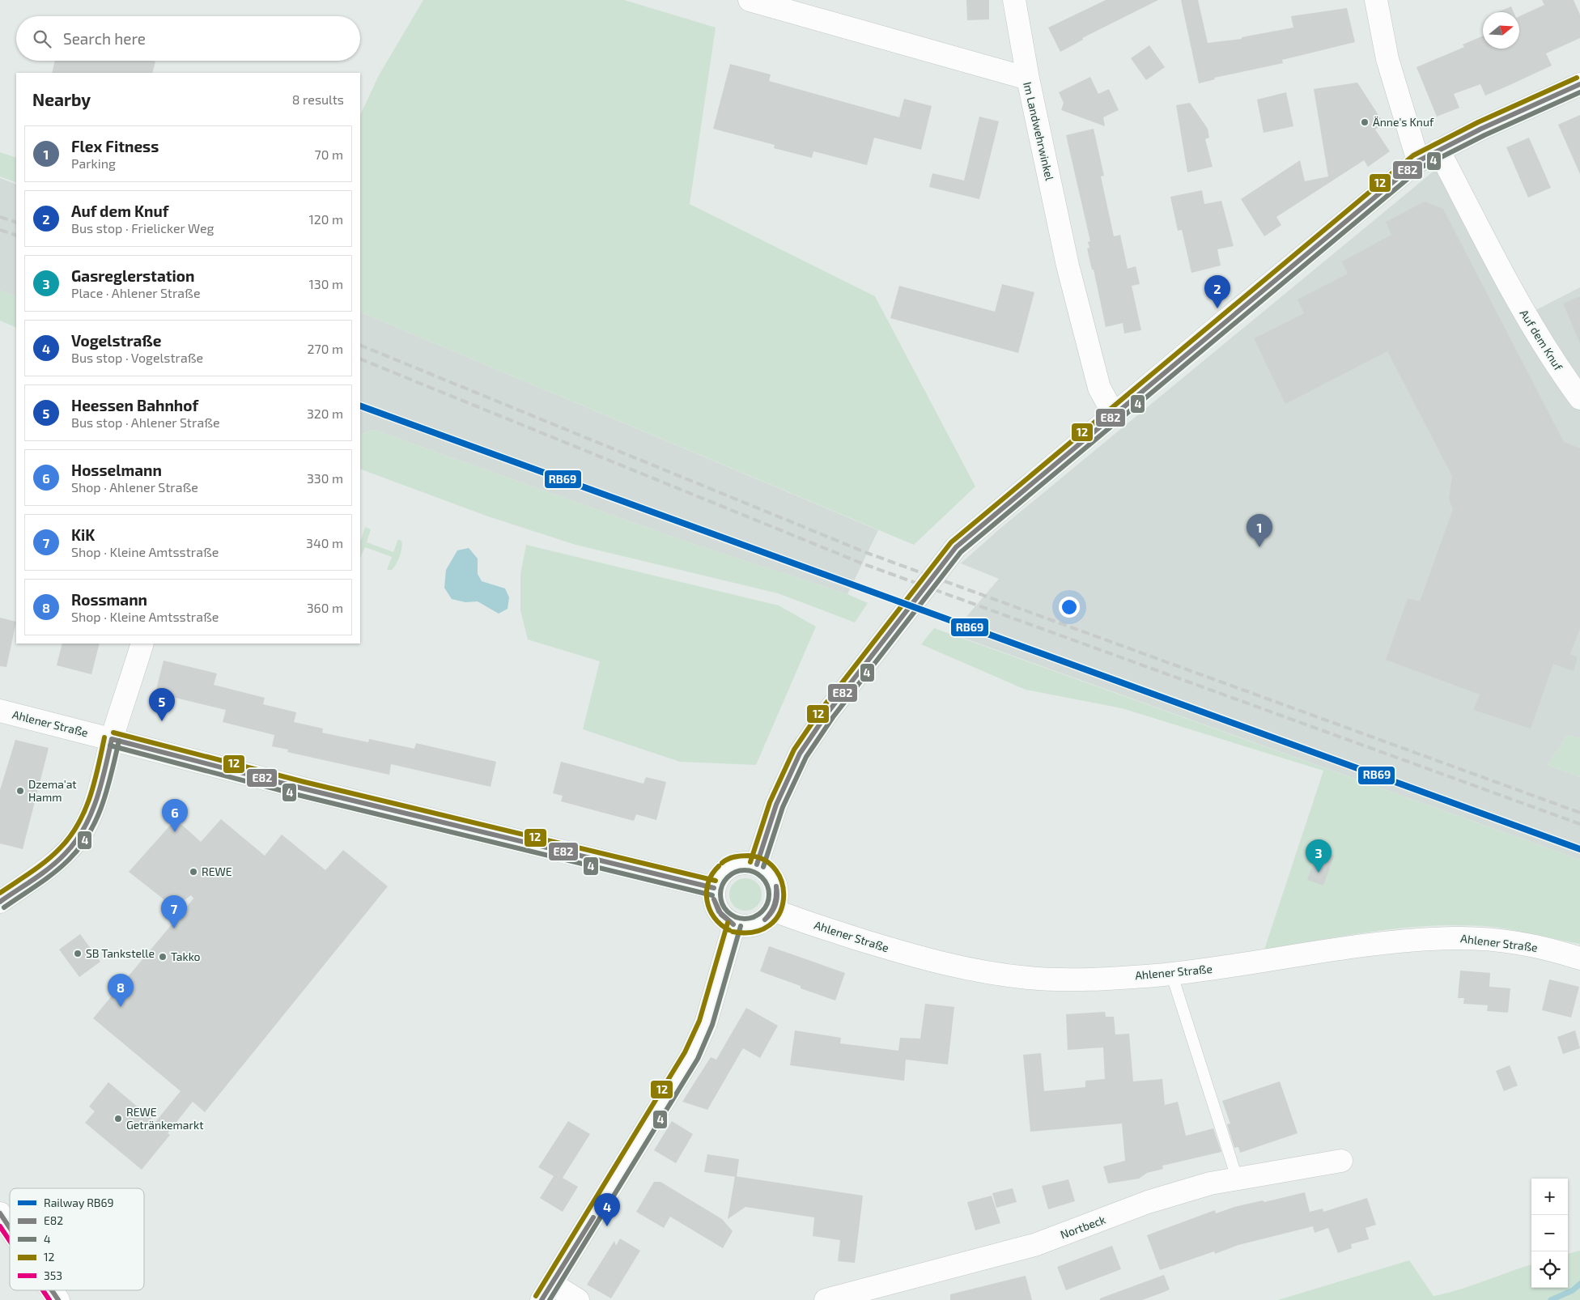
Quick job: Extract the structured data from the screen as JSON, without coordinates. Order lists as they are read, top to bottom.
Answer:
{
  "streets": {
    "street": [
      "Im Landwehrwinkel",
      "Auf dem Knuf",
      "Ahlener Straße",
      "Nortbeck"
    ]
  },
  "places": [
    "Änne's Knuf",
    "Dzema'at Hamm",
    "REWE",
    "SB Tankstelle",
    "Takko",
    "REWE Getränkemarkt"
  ],
  "lines": [
    "transit line 12",
    "transit line E82",
    "transit line 4",
    "rail line RB69",
    "transit line 353"
  ],
  "legend": [
    "Railway RB69",
    "E82",
    "4",
    "12",
    "353"
  ],
  "north": "right",
  "page": {
    "search": "Search here",
    "heading": ["Nearby", "8 results"],
    "list": [
      {
        "mark": "1",
        "name": "Flex Fitness",
        "note": "Parking",
        "value": "70 m"
      },
      {
        "mark": "2",
        "name": "Auf dem Knuf",
        "note": "Bus stop · Frielicker Weg",
        "value": "120 m"
      },
      {
        "mark": "3",
        "name": "Gasreglerstation",
        "note": "Place · Ahlener Straße",
        "value": "130 m"
      },
      {
        "mark": "4",
        "name": "Vogelstraße",
        "note": "Bus stop · Vogelstraße",
        "value": "270 m"
      },
      {
        "mark": "5",
        "name": "Heessen Bahnhof",
        "note": "Bus stop · Ahlener Straße",
        "value": "320 m"
      },
      {
        "mark": "6",
        "name": "Hosselmann",
        "note": "Shop · Ahlener Straße",
        "value": "330 m"
      },
      {
        "mark": "7",
        "name": "KiK",
        "note": "Shop · Kleine Amtsstraße",
        "value": "340 m"
      },
      {
        "mark": "8",
        "name": "Rossmann",
        "note": "Shop · Kleine Amtsstraße",
        "value": "360 m"
      }
    ],
    "pins": [
      "2",
      "1",
      "5",
      "6",
      "3",
      "7",
      "8",
      "4"
    ],
    "map_buttons": ["+", "−"]
  }
}
